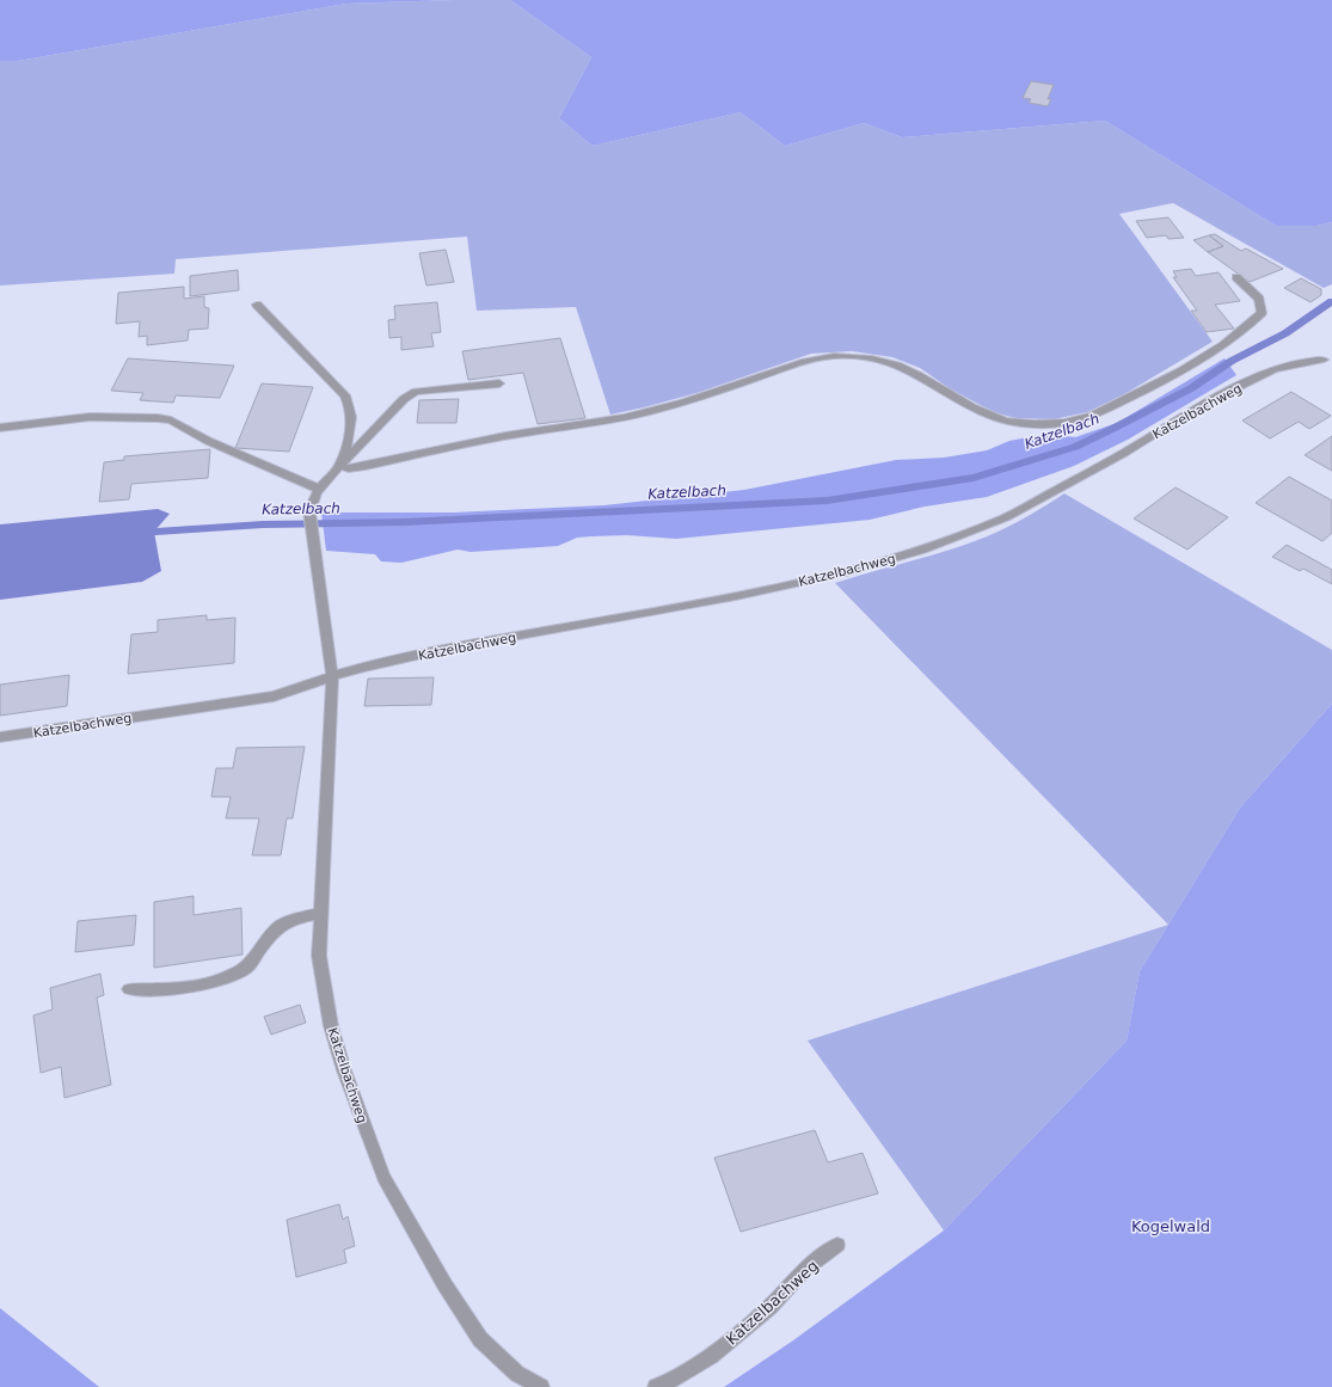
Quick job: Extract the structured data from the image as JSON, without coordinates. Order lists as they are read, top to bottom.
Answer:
{
  "streets": {
    "street": ["Katzelbachweg"]
  },
  "water": ["Katzelbach"],
  "parks": ["Kogelwald"]
}
